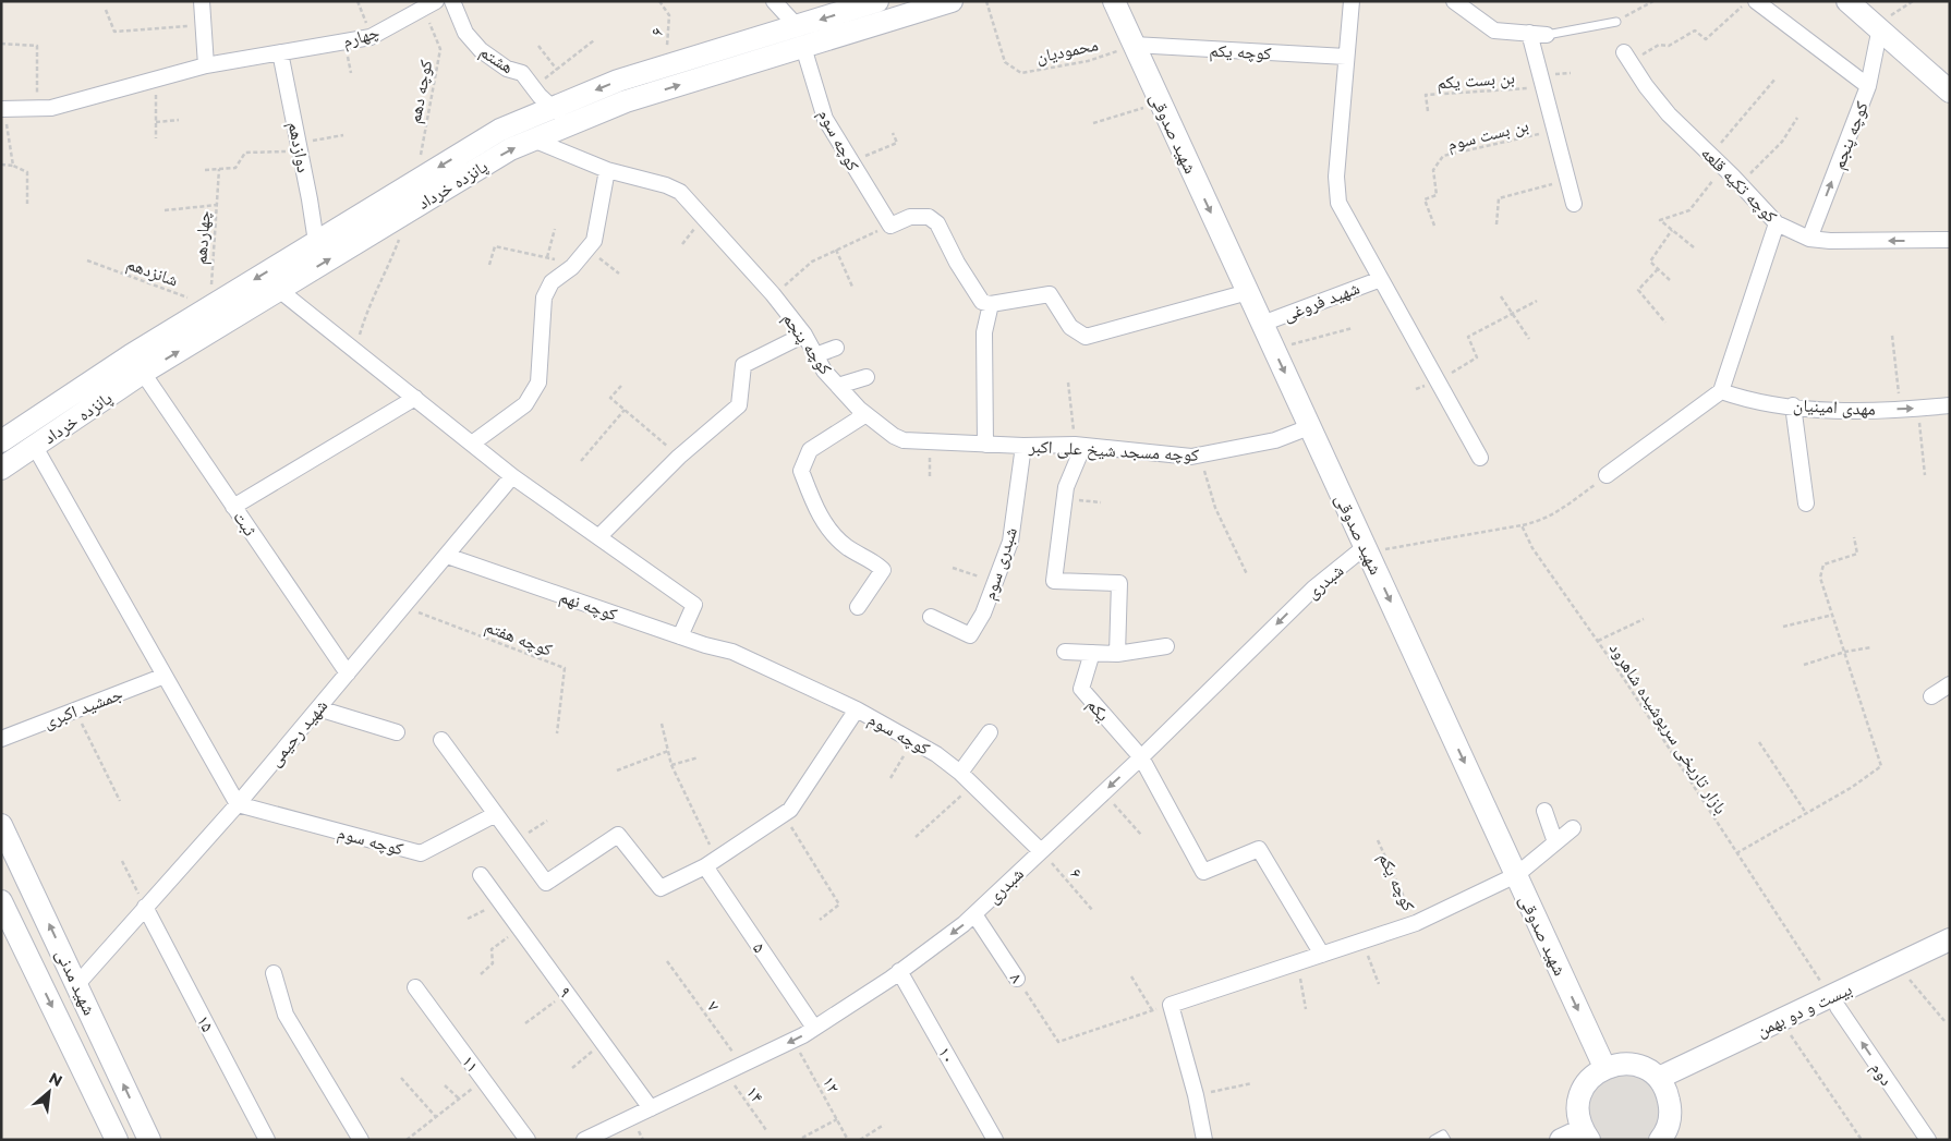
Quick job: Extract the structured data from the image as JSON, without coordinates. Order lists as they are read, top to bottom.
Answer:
{
  "streets": {
    "main road": [
      "شهید صدوقی",
      "پانزده خرداد",
      "شهید مدنی",
      "بیست و دو بهمن"
    ],
    "street": [
      "چهارم",
      "کوچه یکم",
      "هشتم",
      "کوچه پنجم",
      "کوچه سوم",
      "دوازدهم",
      "کوچه تکیه قلعه",
      "شهید فروغی",
      "مهدی امینیان",
      "کوچه مسجد شیخ علی اکبر",
      "ثبت",
      "شبدری سوم",
      "شبدری",
      "کوچه نهم",
      "جمشید اکبری",
      "یکم",
      "شهید رحیمی",
      "۵",
      "۸",
      "۹",
      "۱۵",
      "۱۰",
      "۱۱",
      "دوم"
    ],
    "path": [
      "۶",
      "محمودیان",
      "بن بست یکم",
      "کوچه دهم",
      "بن بست سوم",
      "چهاردهم",
      "شانزدهم",
      "کوچه هفتم",
      "بازار تاریخی سرپوشیده شاهرود",
      "۷",
      "۱۲",
      "۱۴"
    ]
  },
  "crossings": [
    ["۶", "کوچه سوم"],
    ["۶", "پانزده خرداد"],
    ["۶", "شبدری"],
    ["چهارم", "کوچه دهم"],
    ["چهارم", "دوازدهم"],
    ["محمودیان", "کوچه یکم"],
    ["محمودیان", "شهید صدوقی"],
    ["کوچه یکم", "شهید صدوقی"],
    ["هشتم", "پانزده خرداد"],
    ["کوچه دهم", "پانزده خرداد"],
    ["شهید صدوقی", "شهید فروغی"],
    ["شهید صدوقی", "کوچه مسجد شیخ علی اکبر"],
    ["شهید صدوقی", "شبدری"],
    ["کوچه پنجم", "پانزده خرداد"],
    ["کوچه پنجم", "کوچه تکیه قلعه"],
    ["کوچه پنجم", "کوچه مسجد شیخ علی اکبر"],
    ["کوچه سوم", "پانزده خرداد"],
    ["کوچه سوم", "شبدری"],
    ["کوچه سوم", "کوچه نهم"],
    ["کوچه سوم", "شهید رحیمی"],
    ["دوازدهم", "پانزده خرداد"],
    ["پانزده خرداد", "چهاردهم"],
    ["پانزده خرداد", "شانزدهم"],
    ["پانزده خرداد", "ثبت"],
    ["چهاردهم", "شانزدهم"],
    ["کوچه مسجد شیخ علی اکبر", "شبدری سوم"],
    ["ثبت", "شهید رحیمی"],
    ["شبدری", "یکم"],
    ["شبدری", "۵"],
    ["شبدری", "۸"],
    ["شبدری", "۹"],
    ["شبدری", "۷"],
    ["شبدری", "۱۰"],
    ["شبدری", "۱۲"],
    ["شبدری", "۱۴"],
    ["کوچه نهم", "شهید رحیمی"],
    ["کوچه هفتم", "شهید رحیمی"],
    ["بازار تاریخی سرپوشیده شاهرود", "بیست و دو بهمن"],
    ["بازار تاریخی سرپوشیده شاهرود", "دوم"],
    ["شهید رحیمی", "شهید مدنی"],
    ["شهید رحیمی", "۱۵"],
    ["بیست و دو بهمن", "دوم"]
  ],
  "one_way": [
    "شهید صدوقی",
    "کوچه تکیه قلعه",
    "شبدری",
    "دوم"
  ],
  "north": "top right"
}
